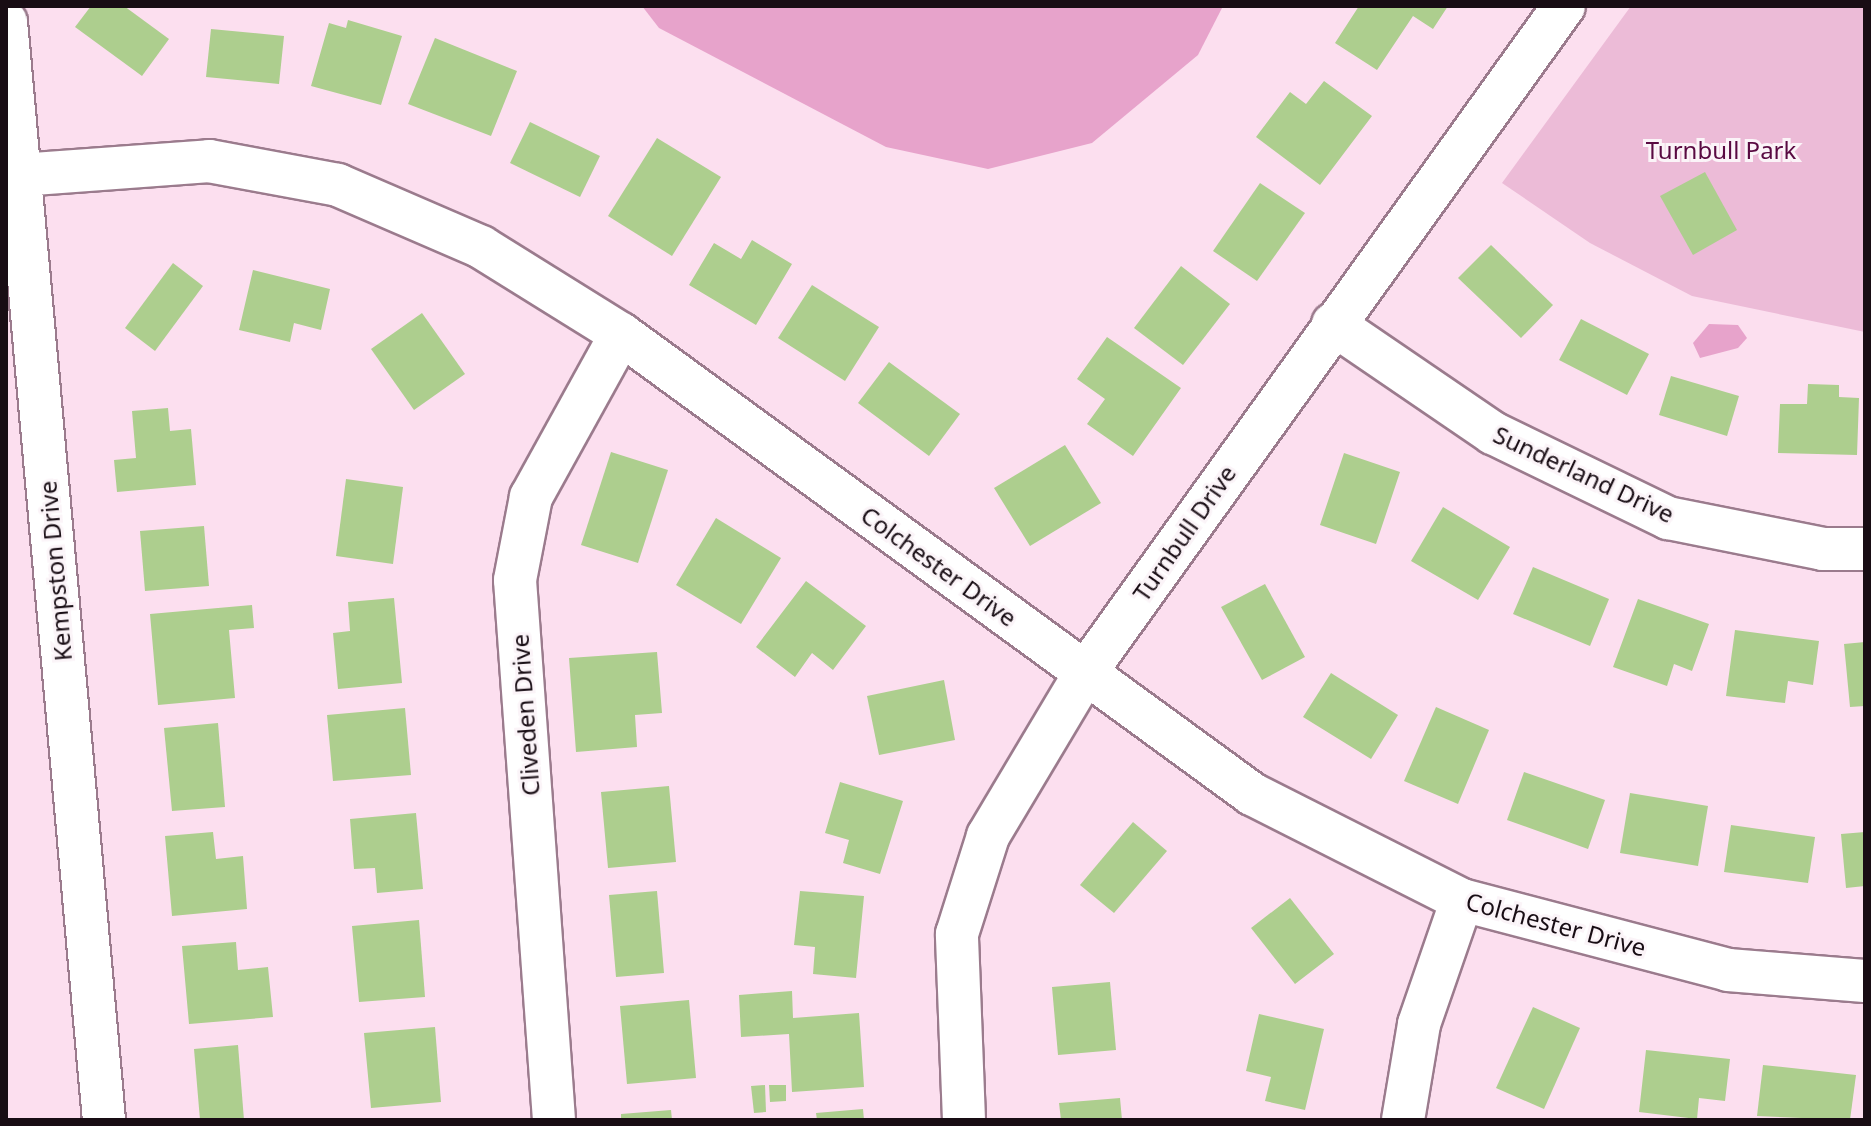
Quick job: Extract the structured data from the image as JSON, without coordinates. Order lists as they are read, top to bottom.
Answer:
{
  "streets": {
    "street": [
      "Sunderland Drive",
      "Turnbull Drive",
      "Colchester Drive",
      "Kempston Drive",
      "Cliveden Drive"
    ]
  },
  "crossings": [
    ["Sunderland Drive", "Turnbull Drive"],
    ["Turnbull Drive", "Colchester Drive"],
    ["Colchester Drive", "Kempston Drive"],
    ["Colchester Drive", "Cliveden Drive"]
  ],
  "parks": ["Turnbull Park"]
}
